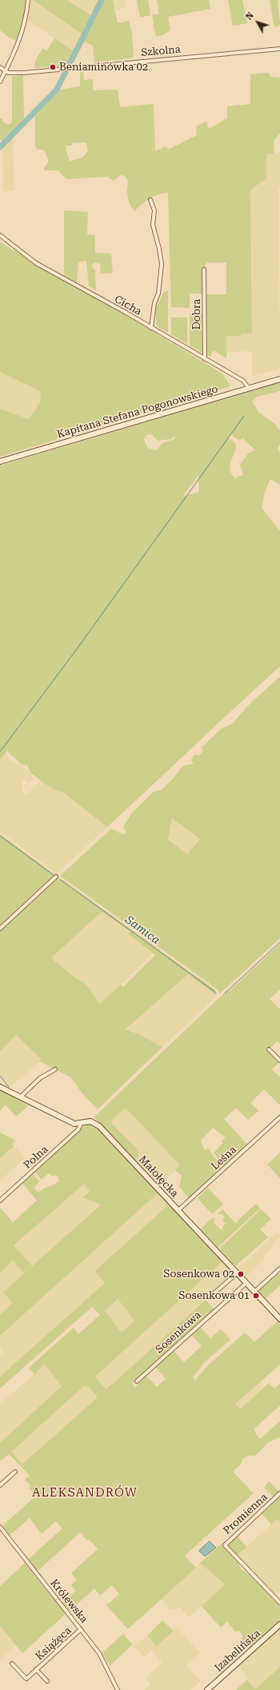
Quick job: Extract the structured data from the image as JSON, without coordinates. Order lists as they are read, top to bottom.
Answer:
{
  "streets": {
    "street": [
      "Szkolna",
      "Cicha",
      "Dobra",
      "Kapitana Stefana Pogonowskiego",
      "Polna",
      "Leśna",
      "Małołęcka",
      "Sosenkowa",
      "Promienna",
      "Królewska",
      "Książęca",
      "Izabelińska"
    ]
  },
  "crossings": [
    ["Cicha", "Dobra"],
    ["Cicha", "Kapitana Stefana Pogonowskiego"],
    ["Polna", "Małołęcka"],
    ["Leśna", "Małołęcka"],
    ["Małołęcka", "Sosenkowa"],
    ["Królewska", "Książęca"]
  ],
  "districts": ["ALEKSANDRÓW"],
  "water": ["Samica"],
  "places": ["Beniaminówka 02", "Sosenkowa 02", "Sosenkowa 01"],
  "north": "top left"
}
